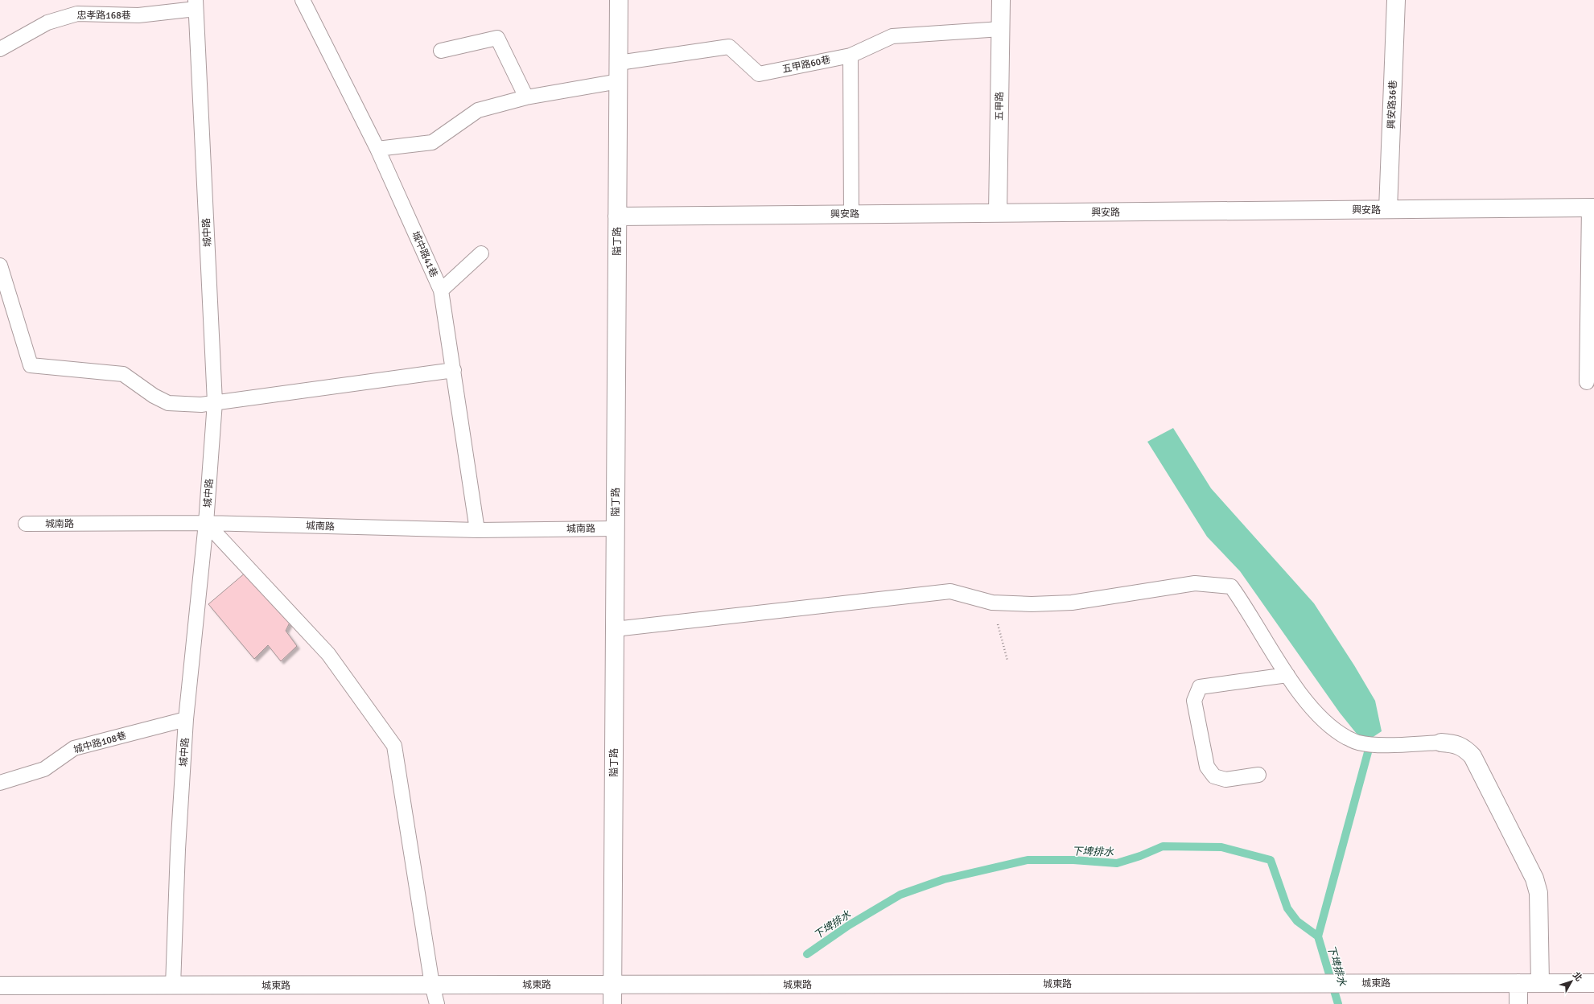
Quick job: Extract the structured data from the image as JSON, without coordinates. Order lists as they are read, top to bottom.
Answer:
{
  "streets": {
    "street": [
      "興安路36巷",
      "五甲路",
      "興安路",
      "隘丁路",
      "城東路"
    ],
    "lane": [
      "忠孝路168巷",
      "五甲路60巷",
      "城中路",
      "城中路41巷",
      "城南路",
      "城中路108巷"
    ]
  },
  "crossings": [
    ["忠孝路168巷", "城中路"],
    ["五甲路60巷", "五甲路"],
    ["五甲路60巷", "隘丁路"],
    ["興安路36巷", "興安路"],
    ["五甲路", "興安路"],
    ["興安路", "隘丁路"],
    ["城中路", "城南路"],
    ["城中路", "城中路108巷"],
    ["城中路", "城東路"],
    ["隘丁路", "城南路"],
    ["隘丁路", "城東路"],
    ["城中路41巷", "城南路"]
  ],
  "water": ["下埤排水"],
  "north": "top right"
}
